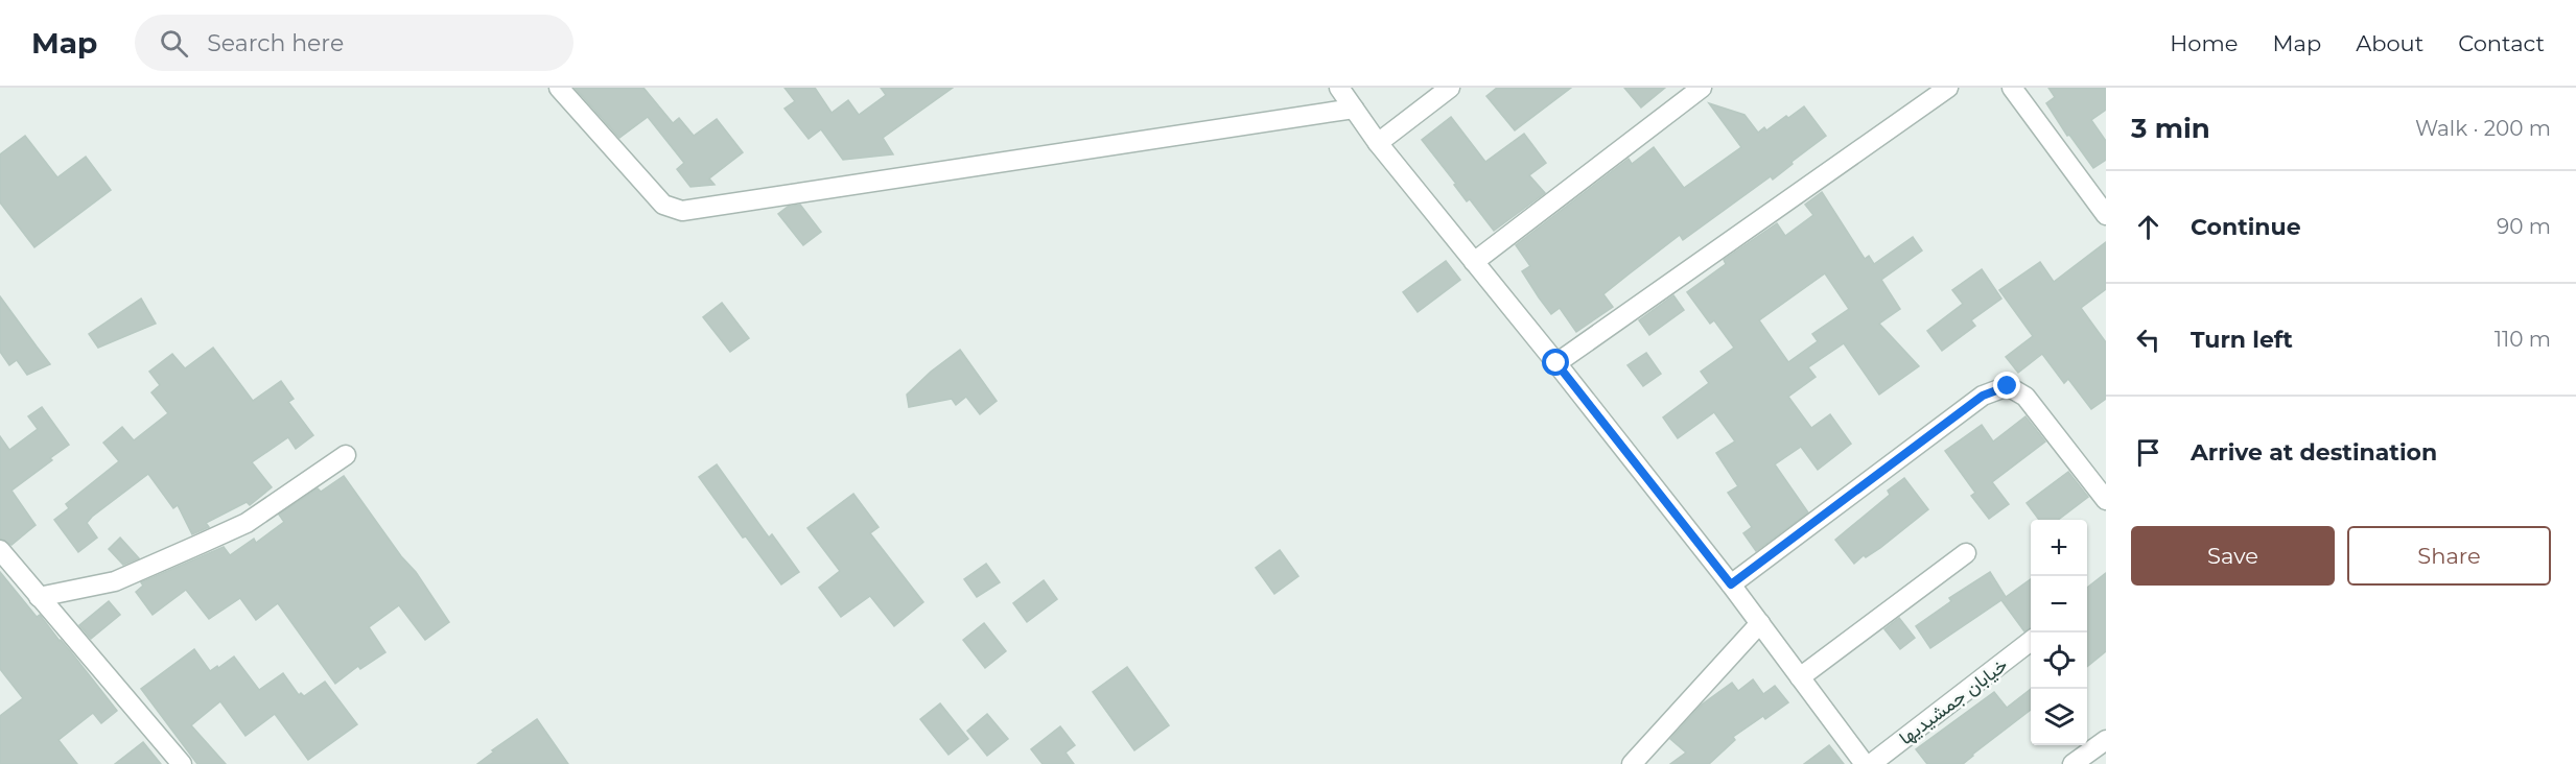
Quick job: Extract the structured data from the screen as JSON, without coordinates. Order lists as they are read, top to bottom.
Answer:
{
  "streets": {
    "street": ["خیابان جمشیدیها"]
  },
  "page": {
    "header": "Map",
    "search": "Search here",
    "nav": [
      "Home",
      "Map",
      "About",
      "Contact"
    ],
    "heading": ["3 min", "Walk · 200 m"],
    "list": [
      ["Continue", "90 m"],
      ["Turn left", "110 m"],
      "Arrive at destination"
    ],
    "buttons": ["Save", "Share"],
    "map_buttons": ["+", "−"]
  }
}
